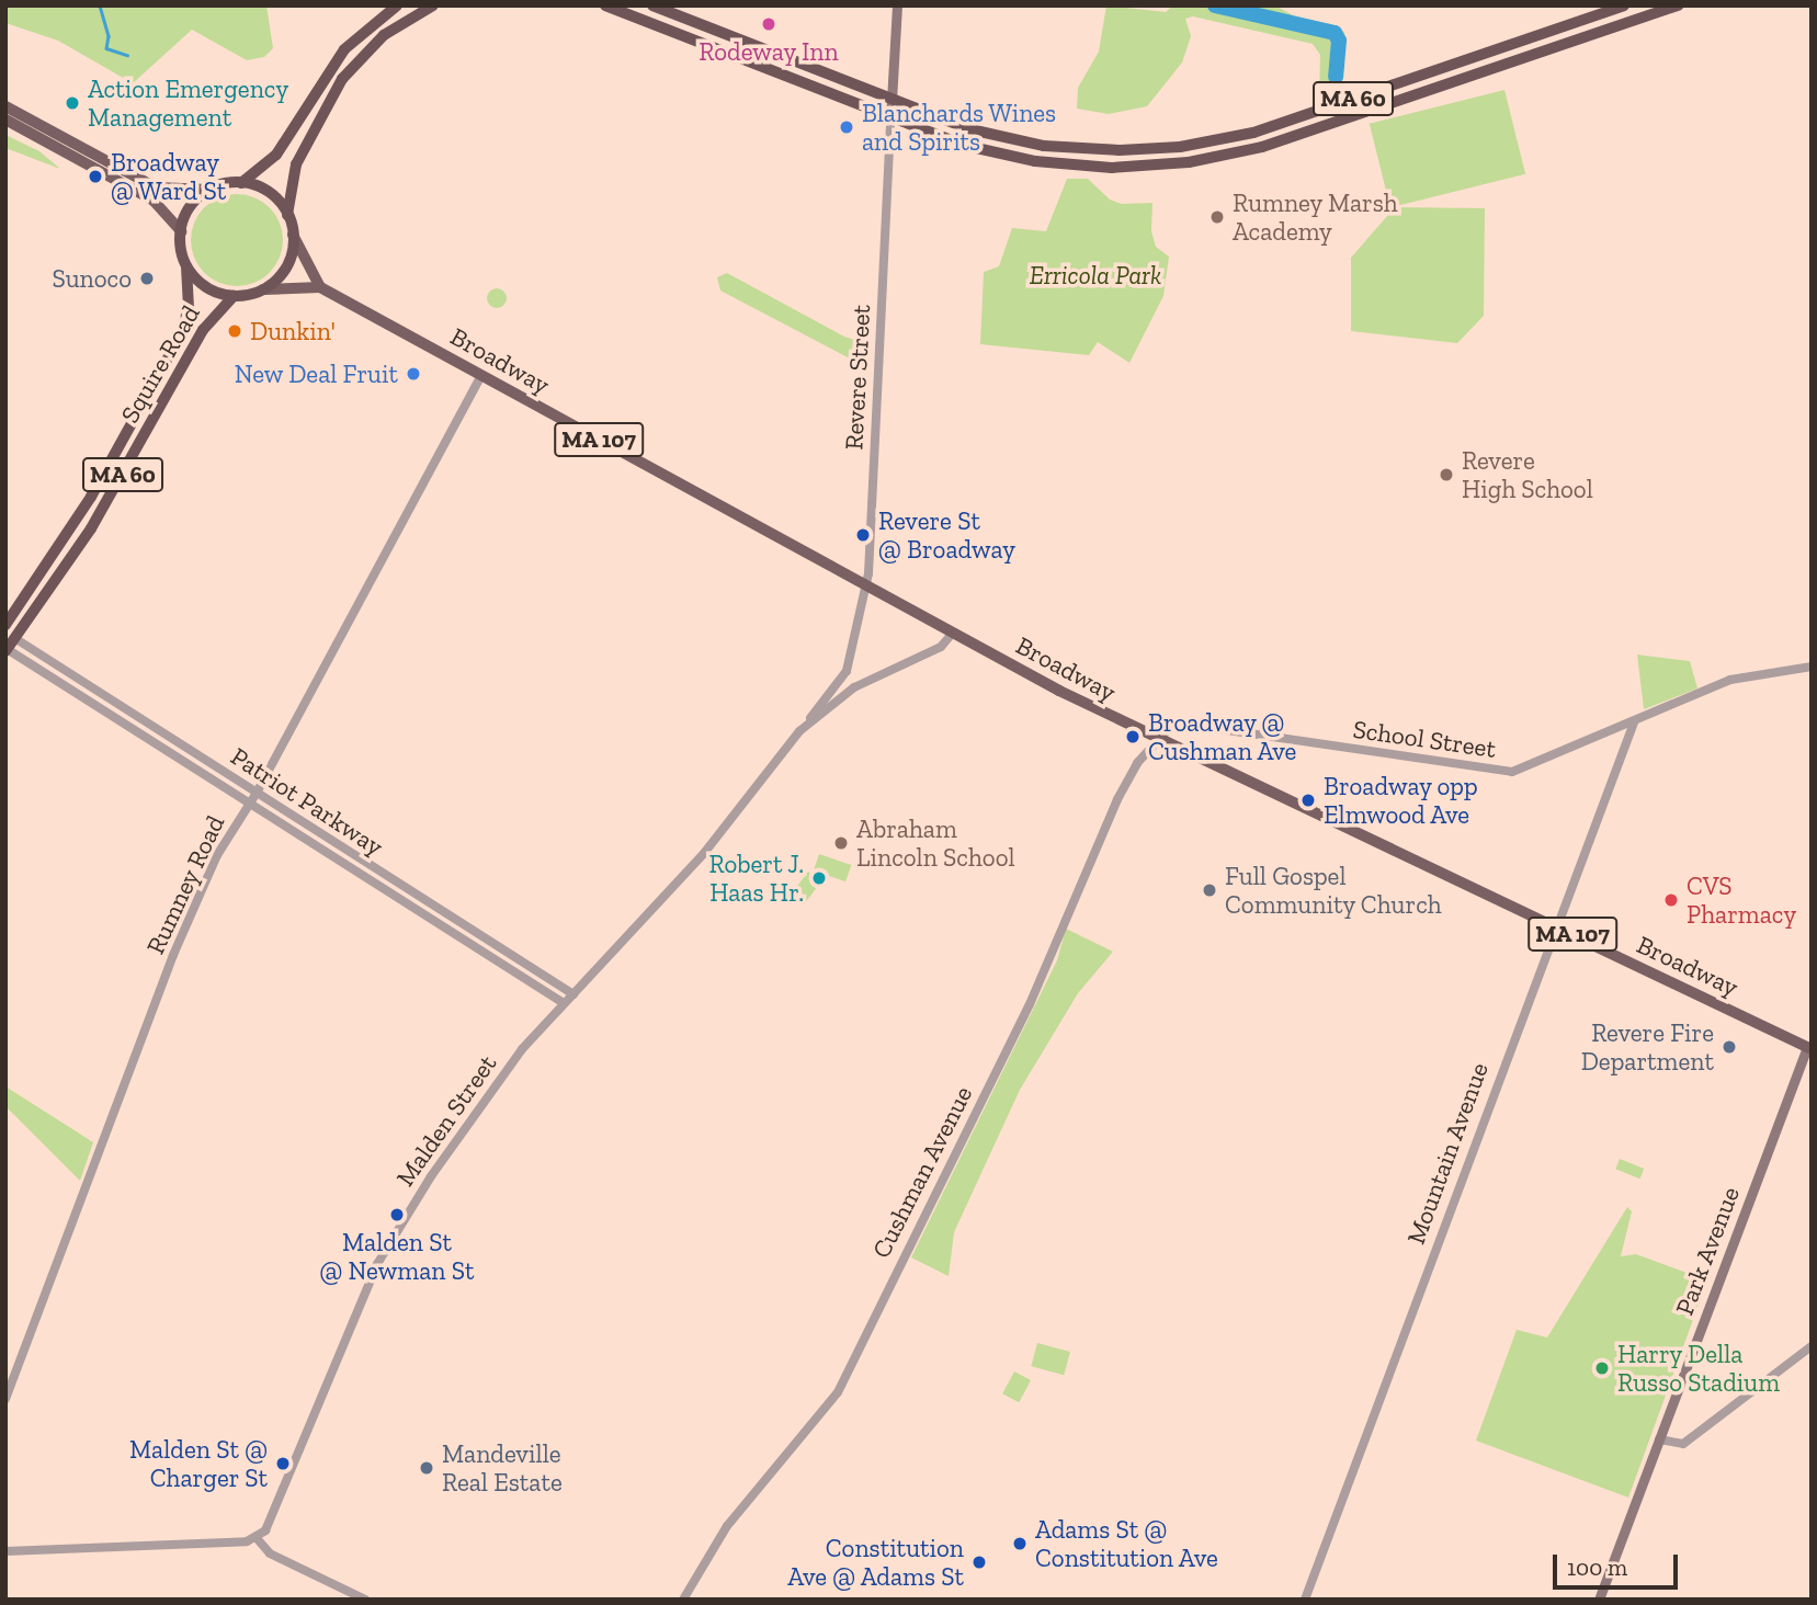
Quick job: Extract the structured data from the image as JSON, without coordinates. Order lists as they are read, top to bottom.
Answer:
{
  "streets": {
    "highway": ["MA 60", "Squire Road"],
    "main road": [
      "Broadway",
      "Revere Street",
      "MA 107",
      "Park Avenue"
    ],
    "street": [
      "School Street",
      "Patriot Parkway",
      "Rumney Road",
      "Malden Street",
      "Mountain Avenue",
      "Cushman Avenue"
    ]
  },
  "crossings": [
    ["MA 60", "Squire Road"],
    ["MA 60", "Revere Street"],
    ["Broadway", "Revere Street"],
    ["Broadway", "School Street"],
    ["Broadway", "Rumney Road"],
    ["Broadway", "Malden Street"],
    ["Broadway", "Mountain Avenue"],
    ["Broadway", "Cushman Avenue"],
    ["Broadway", "Park Avenue"],
    ["Squire Road", "Patriot Parkway"],
    ["Revere Street", "Malden Street"],
    ["School Street", "Mountain Avenue"],
    ["School Street", "Cushman Avenue"],
    ["Patriot Parkway", "Rumney Road"],
    ["Patriot Parkway", "Malden Street"]
  ],
  "parks": ["Erricola Park"],
  "places": [
    "Rodeway Inn",
    "Action Emergency Management",
    "Blanchards Wines and Spirits",
    "Broadway @ Ward St",
    "Rumney Marsh Academy",
    "Sunoco",
    "Dunkin'",
    "New Deal Fruit",
    "Revere High School",
    "Revere St @ Broadway",
    "Broadway @ Cushman Ave",
    "Broadway opp Elmwood Ave",
    "Abraham Lincoln School",
    "Robert J. Haas Hr.",
    "Full Gospel Community Church",
    "CVS Pharmacy",
    "Revere Fire Department",
    "Malden St @ Newman St",
    "Harry Della Russo Stadium",
    "Malden St @ Charger St",
    "Mandeville Real Estate",
    "Adams St @ Constitution Ave",
    "Constitution Ave @ Adams St"
  ],
  "scale_bar": "100 m"
}
